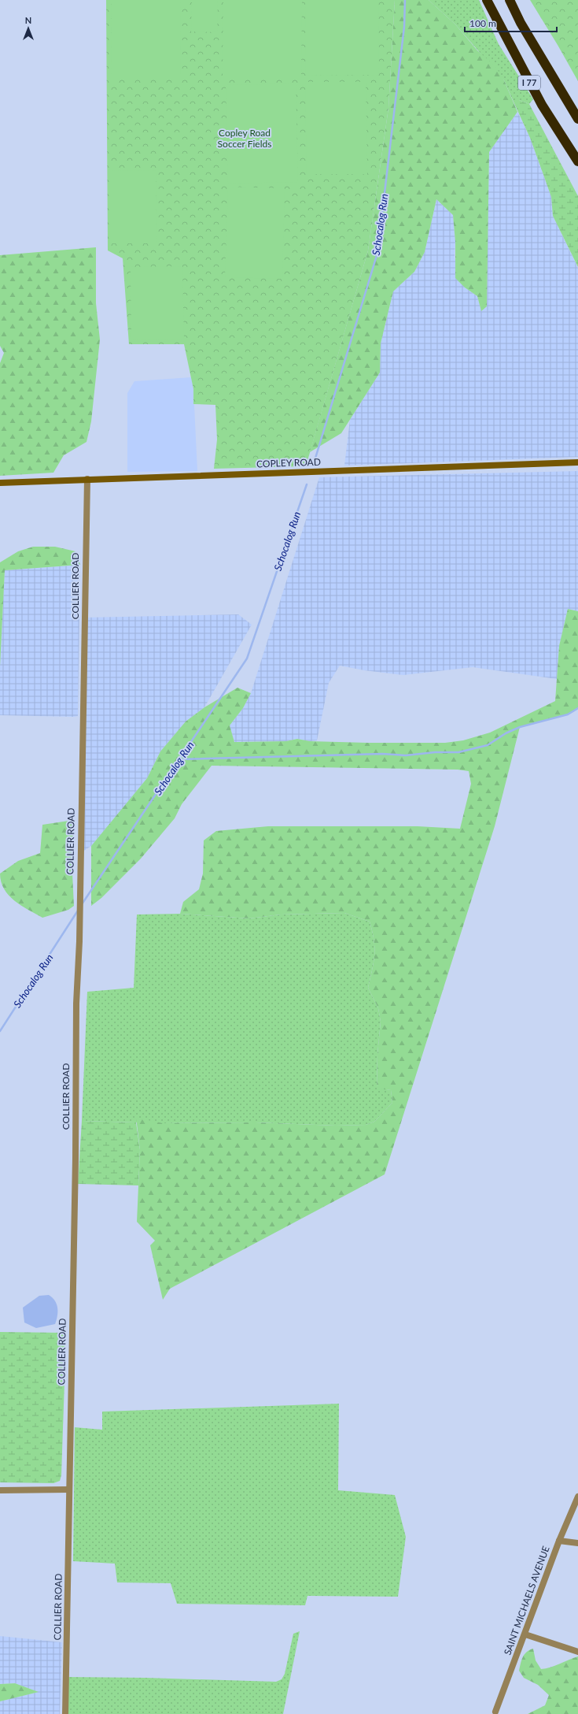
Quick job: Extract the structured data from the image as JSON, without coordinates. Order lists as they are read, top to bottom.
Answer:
{
  "streets": {
    "highway": ["I 77"],
    "main road": ["COPLEY ROAD"],
    "street": ["COLLIER ROAD", "SAINT MICHAELS AVENUE"]
  },
  "crossings": [
    ["COPLEY ROAD", "COLLIER ROAD"]
  ],
  "water": ["Schocalog Run"],
  "parks": ["Copley Road Soccer Fields"],
  "scale_bar": "100 m",
  "north": "top"
}
